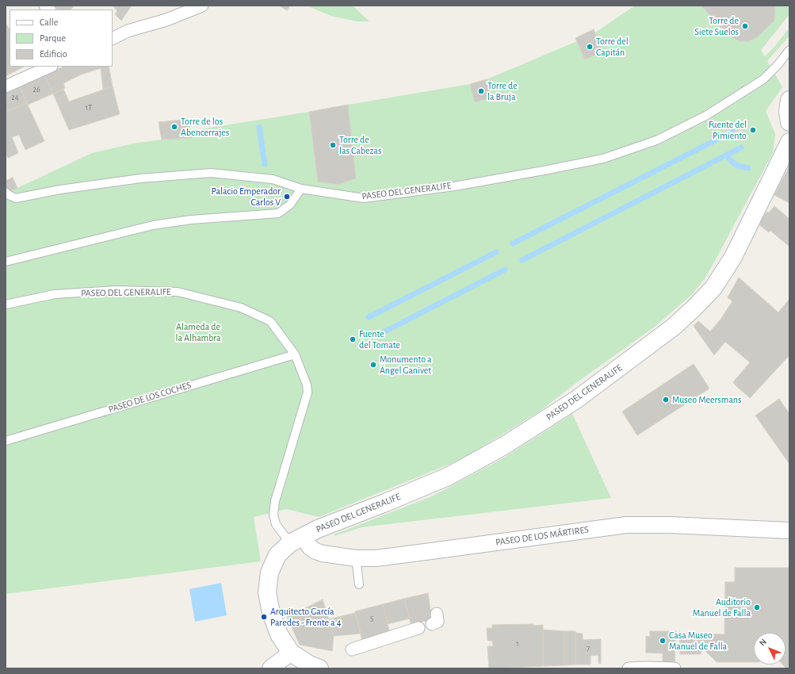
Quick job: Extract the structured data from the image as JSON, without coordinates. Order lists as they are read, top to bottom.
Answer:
{
  "streets": {
    "street": ["PASEO DEL GENERALIFE", "PASEO DE LOS MÁRTIRES"],
    "lane": ["PASEO DE LOS COCHES"]
  },
  "crossings": [
    ["PASEO DEL GENERALIFE", "PASEO DE LOS COCHES"],
    ["PASEO DEL GENERALIFE", "PASEO DE LOS MÁRTIRES"]
  ],
  "parks": ["Alameda de la Alhambra"],
  "places": [
    "Torre de Siete Suelos",
    "Torre del Capitán",
    "Torre de la Bruja",
    "Torre de los Abencerrajes",
    "Fuente del Pimiento",
    "Torre de las Cabezas",
    "Palacio Emperador Carlos V",
    "Fuente del Tomate",
    "Monumento a Ángel Ganivet",
    "Museo Meersmans",
    "Auditorio Manuel de Falla",
    "Arquitecto García Paredes - Frente a 4",
    "Casa Museo Manuel de Falla"
  ],
  "house_numbers": [
    "26",
    "24",
    "1T",
    "5",
    "1",
    "7"
  ],
  "legend": ["Calle", "Parque", "Edificio"],
  "north": "top left"
}
